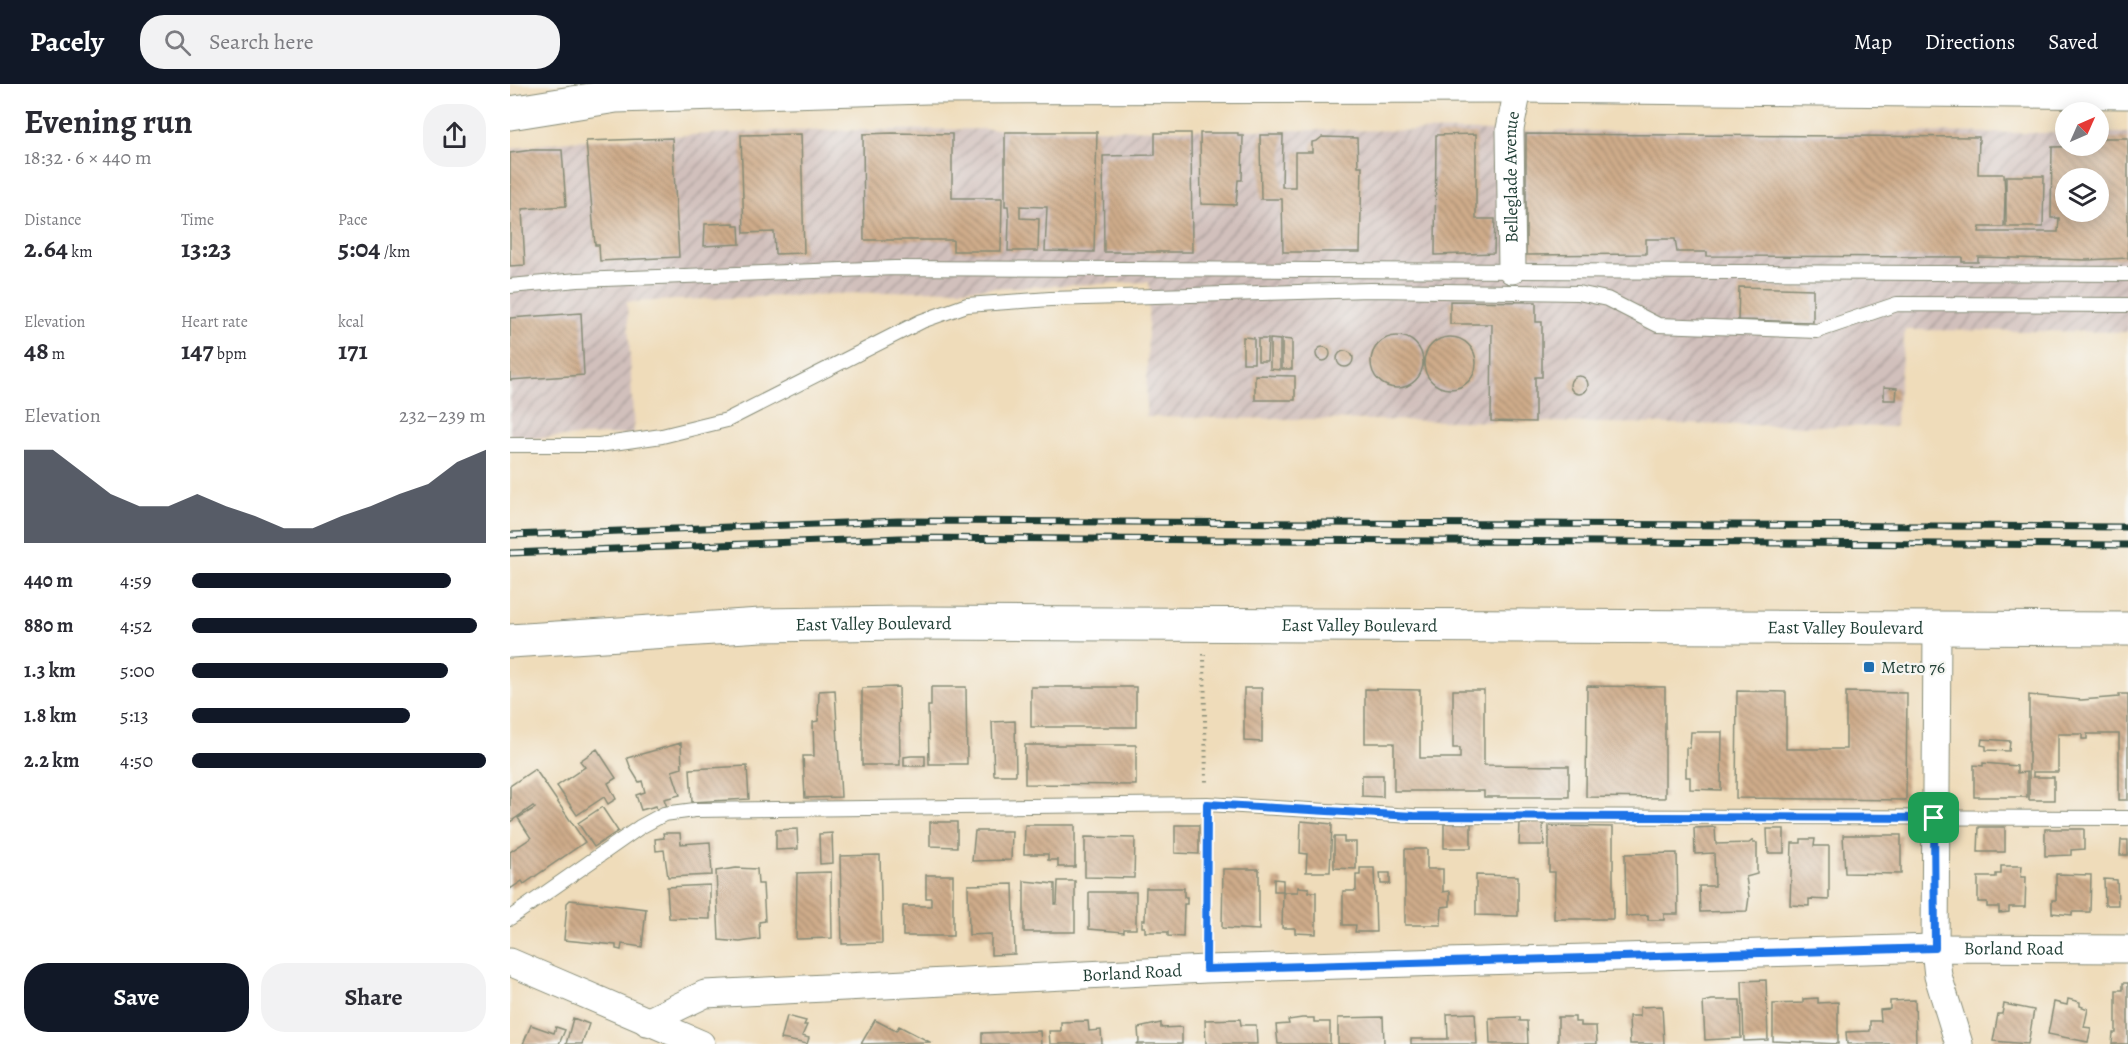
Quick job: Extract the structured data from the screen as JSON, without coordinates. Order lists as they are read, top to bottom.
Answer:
{
  "streets": {
    "main road": ["East Valley Boulevard"],
    "street": ["Belleglade Avenue", "Borland Road"]
  },
  "places": {
    "transit": ["Metro 76"]
  },
  "north": "top right",
  "page": {
    "header": "Pacely",
    "search": "Search here",
    "nav": ["Map", "Directions", "Saved"],
    "heading": ["Evening run", "18:32 · 6 × 440 m"],
    "stats": [
      ["Distance", "2.64 km"],
      ["Time", "13:23"],
      ["Pace", "5:04 /km"],
      ["Elevation", "48 m"],
      ["Heart rate", "147 bpm"],
      ["kcal", "171"]
    ],
    "chart": ["Elevation", "232–239 m"],
    "list": [
      {
        "name": "440 m",
        "note": "4:59"
      },
      {
        "name": "880 m",
        "note": "4:52"
      },
      {
        "name": "1.3 km",
        "note": "5:00"
      },
      {
        "name": "1.8 km",
        "note": "5:13"
      },
      {
        "name": "2.2 km",
        "note": "4:50"
      }
    ],
    "buttons": ["Save", "Share"]
  }
}
